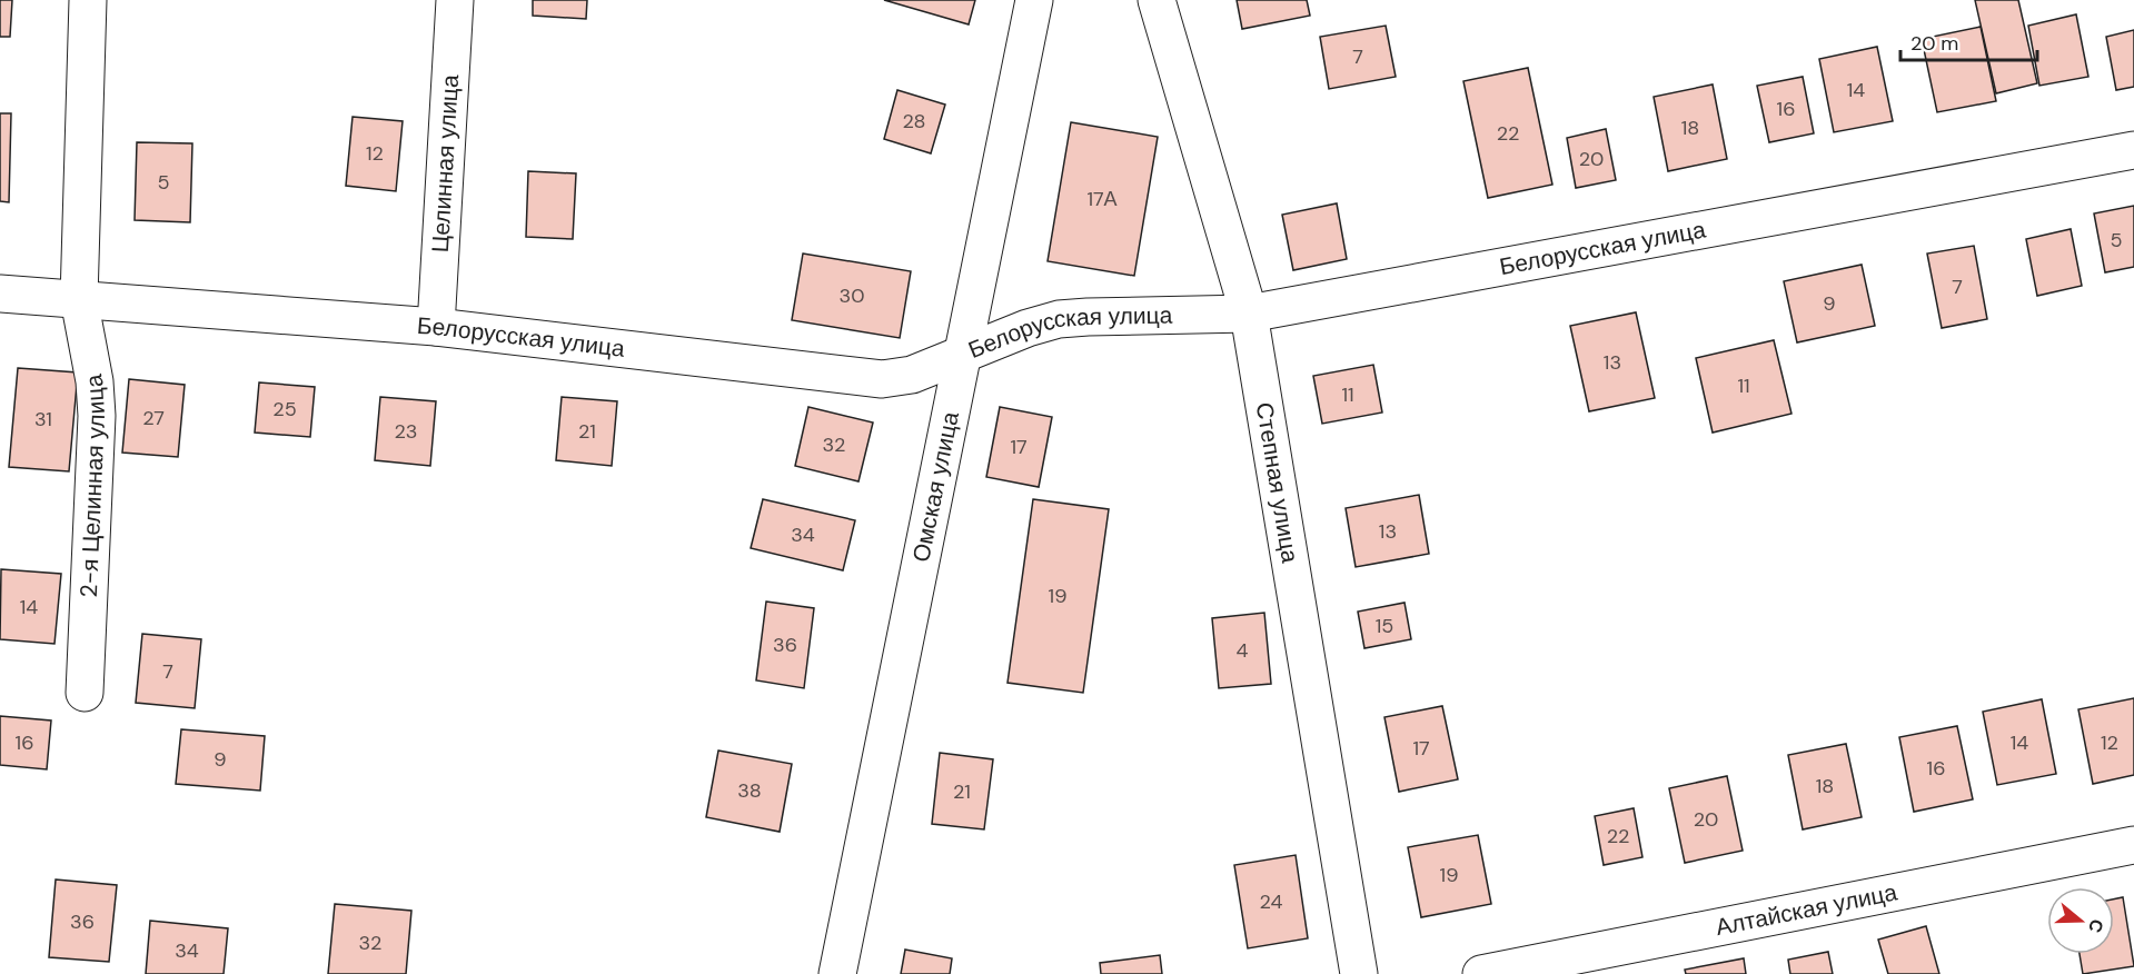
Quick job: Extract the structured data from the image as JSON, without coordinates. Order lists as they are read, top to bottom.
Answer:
{
  "streets": {
    "street": [
      "Целинная улица",
      "Белорусская улица",
      "Степная улица",
      "2-я Целинная улица",
      "Омская улица",
      "Алтайская улица"
    ]
  },
  "crossings": [
    ["Целинная улица", "Белорусская улица"],
    ["Белорусская улица", "Степная улица"],
    ["Белорусская улица", "2-я Целинная улица"],
    ["Белорусская улица", "Омская улица"]
  ],
  "house_numbers": [
    "7",
    "14",
    "16",
    "28",
    "18",
    "22",
    "12",
    "20",
    "5",
    "17А",
    "5",
    "7",
    "30",
    "9",
    "13",
    "11",
    "11",
    "25",
    "27",
    "31",
    "23",
    "21",
    "32",
    "17",
    "13",
    "34",
    "19",
    "14",
    "15",
    "36",
    "4",
    "7",
    "16",
    "14",
    "12",
    "17",
    "9",
    "16",
    "18",
    "38",
    "21",
    "20",
    "22",
    "19",
    "24",
    "36",
    "32",
    "34"
  ],
  "scale_bar": "20 m",
  "north": "right"
}
